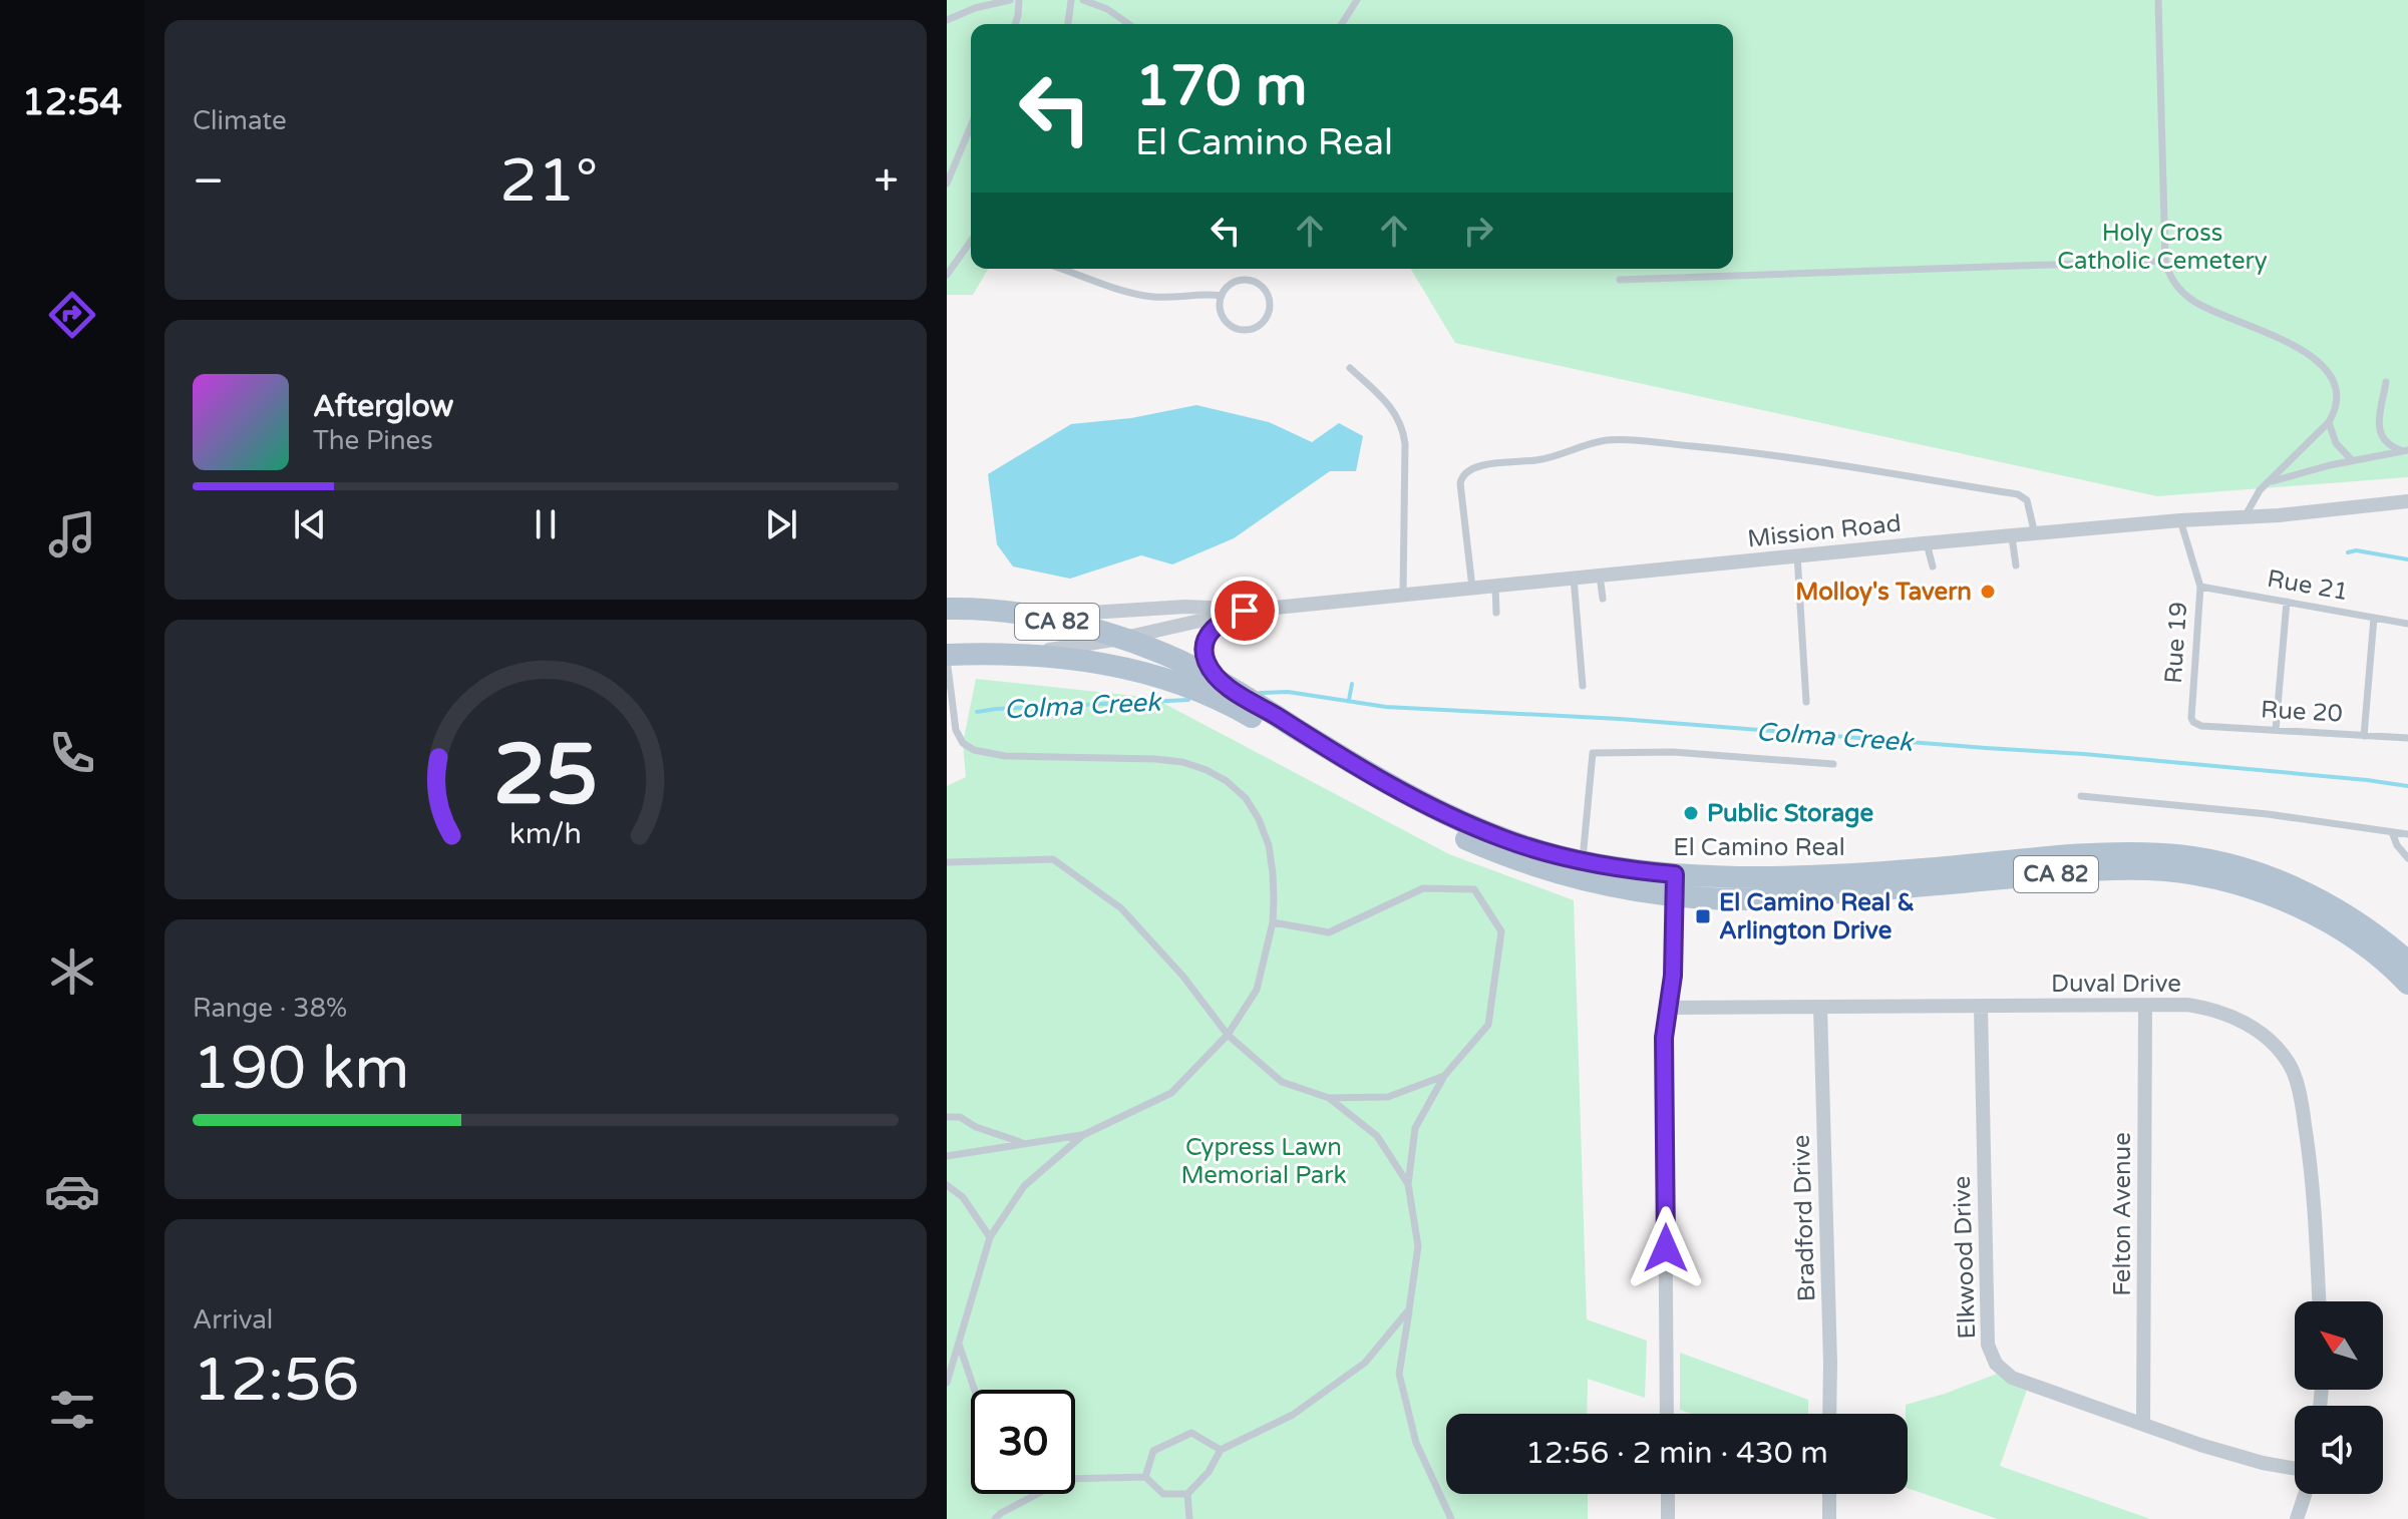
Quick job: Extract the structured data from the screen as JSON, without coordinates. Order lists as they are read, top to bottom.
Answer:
{
  "streets": {
    "main road": ["CA 82", "El Camino Real"],
    "street": [
      "Mission Road",
      "Duval Drive",
      "Felton Avenue",
      "Bradford Drive",
      "Elkwood Drive"
    ],
    "lane": ["Rue 21", "Rue 19", "Rue 20"]
  },
  "crossings": [
    ["Mission Road", "Rue 19"],
    ["Mission Road", "El Camino Real"],
    ["Rue 21", "Rue 19"],
    ["Rue 19", "Rue 20"],
    ["Duval Drive", "Felton Avenue"],
    ["Duval Drive", "Bradford Drive"],
    ["Duval Drive", "Elkwood Drive"],
    ["Felton Avenue", "Elkwood Drive"]
  ],
  "water": ["Colma Creek"],
  "parks": ["Holy Cross Catholic Cemetery", "Cypress Lawn Memorial Park"],
  "places": {
    "other": ["Molloy's Tavern", "Public Storage"],
    "transit": ["El Camino Real & Arlington Drive"]
  },
  "north": "top left",
  "page": {
    "tabs": "12:54",
    "tile": [
      "Climate",
      ["Range · 38%", "190 km"],
      ["Arrival", "12:56"]
    ],
    "turn": ["170 m", "El Camino Real"],
    "heat": ["−", "21°", "+"],
    "song": ["Afterglow", "The Pines"],
    "limit": "30",
    "trip": "12:56 · 2 min · 430 m",
    "gauge": ["25", "km/h"]
  }
}
